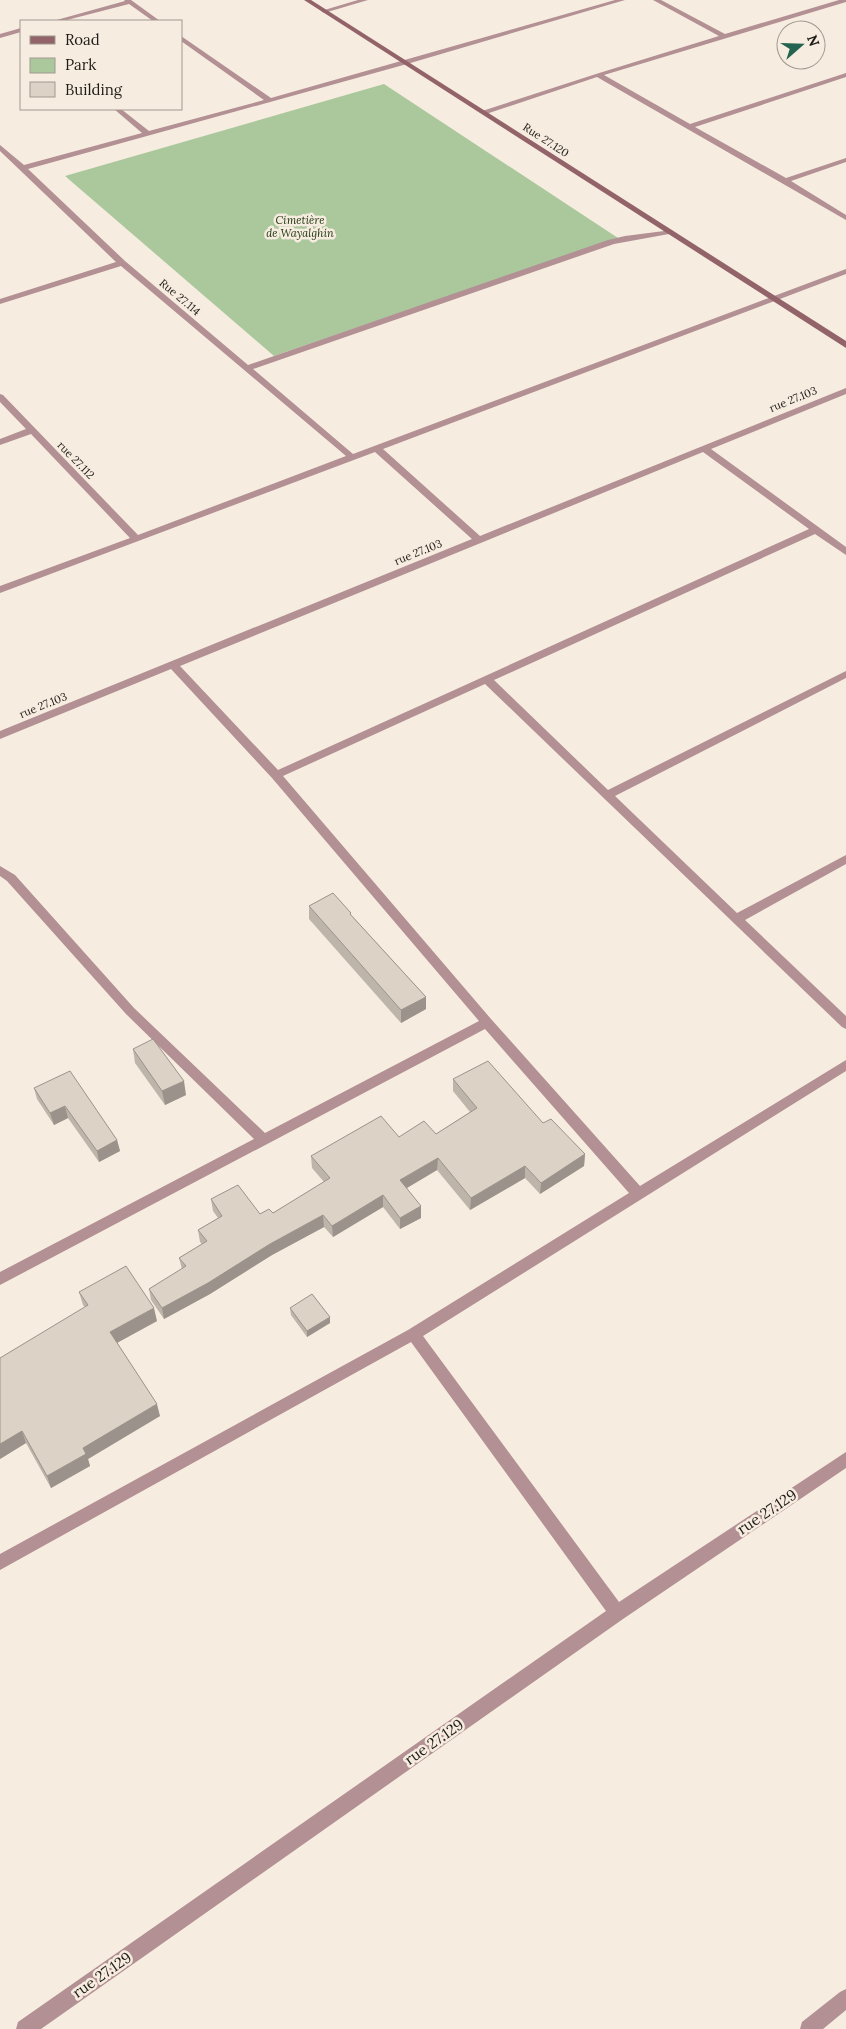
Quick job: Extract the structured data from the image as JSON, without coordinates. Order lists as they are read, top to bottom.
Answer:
{
  "streets": {
    "street": [
      "Rue 27.120",
      "Rue 27.114",
      "rue 27.103",
      "rue 27.112",
      "rue 27.129"
    ]
  },
  "parks": ["Cimetière de Wayalghin"],
  "legend": ["Road", "Park", "Building"],
  "north": "right"
}
